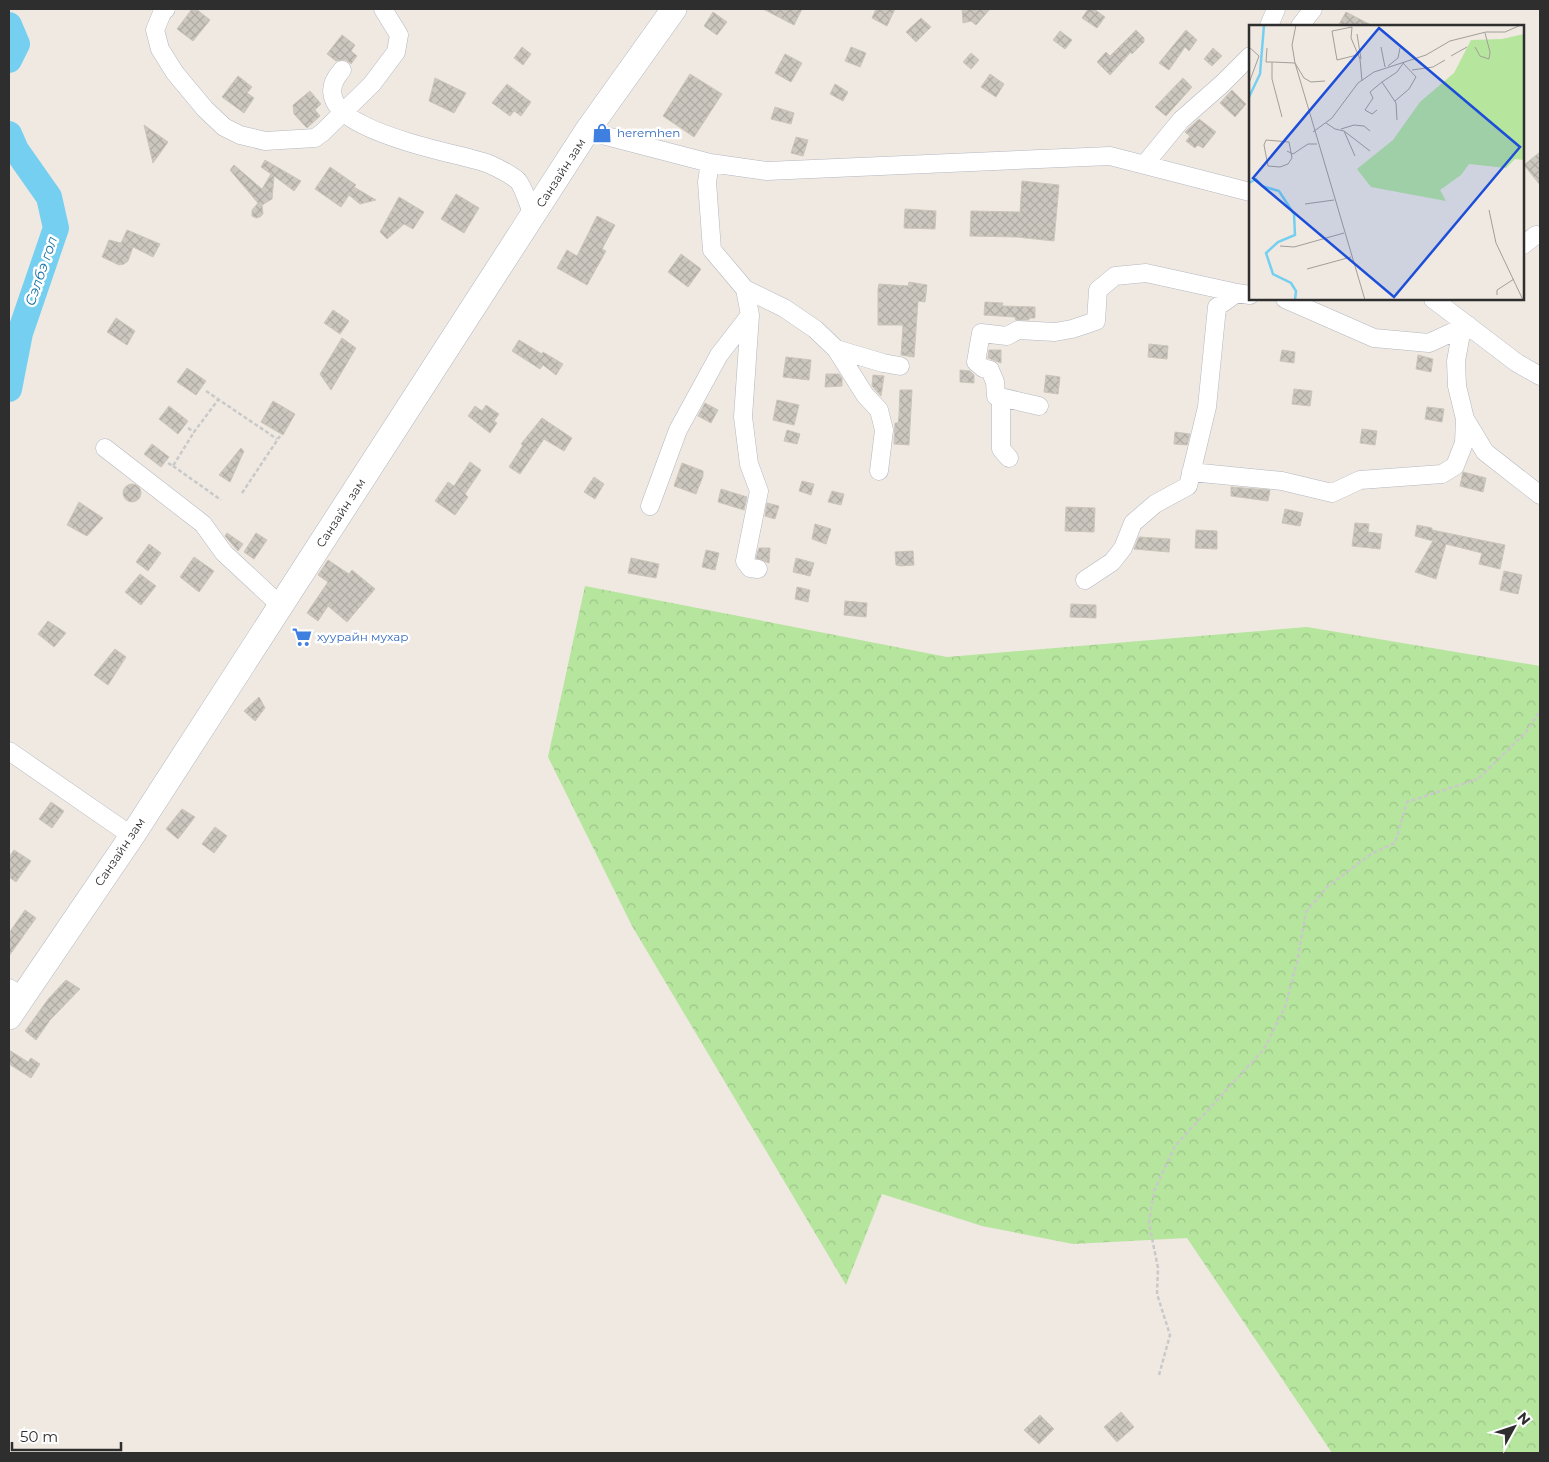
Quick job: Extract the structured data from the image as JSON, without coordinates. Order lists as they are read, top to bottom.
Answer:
{
  "streets": {
    "main road": ["Санзайн зам"]
  },
  "water": ["Сэлбэ гол"],
  "places": {
    "shop": ["heremhen"],
    "supermarket": ["хуурайн мухар"]
  },
  "scale_bar": "50 m",
  "north": "top right"
}
